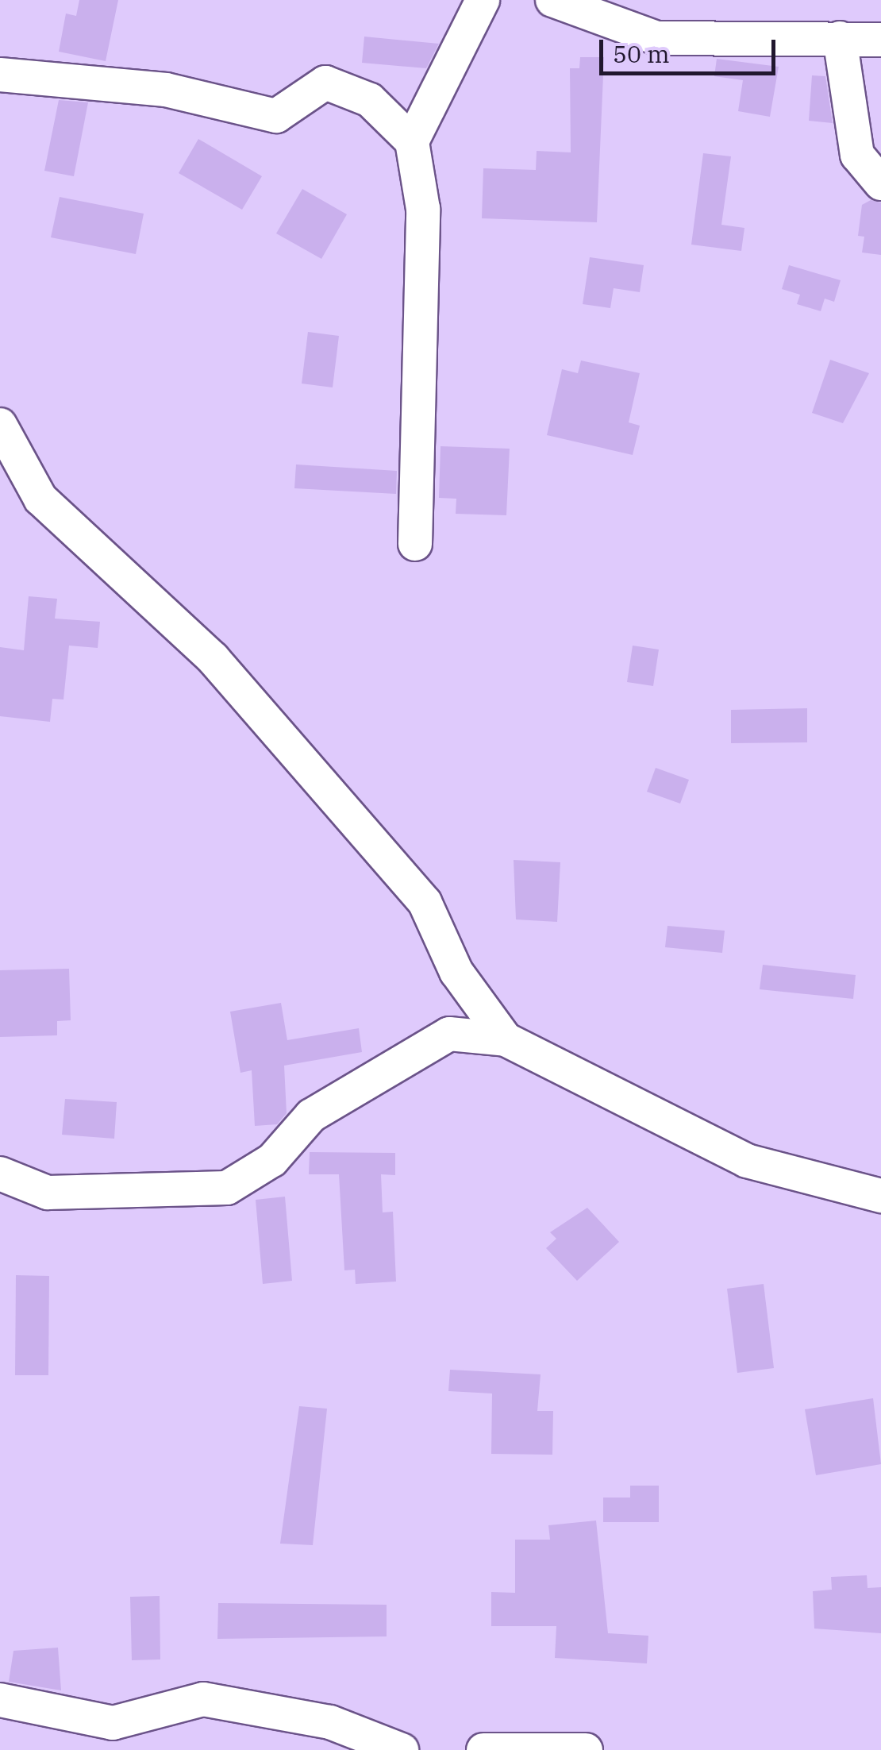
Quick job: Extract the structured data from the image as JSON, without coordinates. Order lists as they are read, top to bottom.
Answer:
{
  "scale_bar": "50 m"
}
